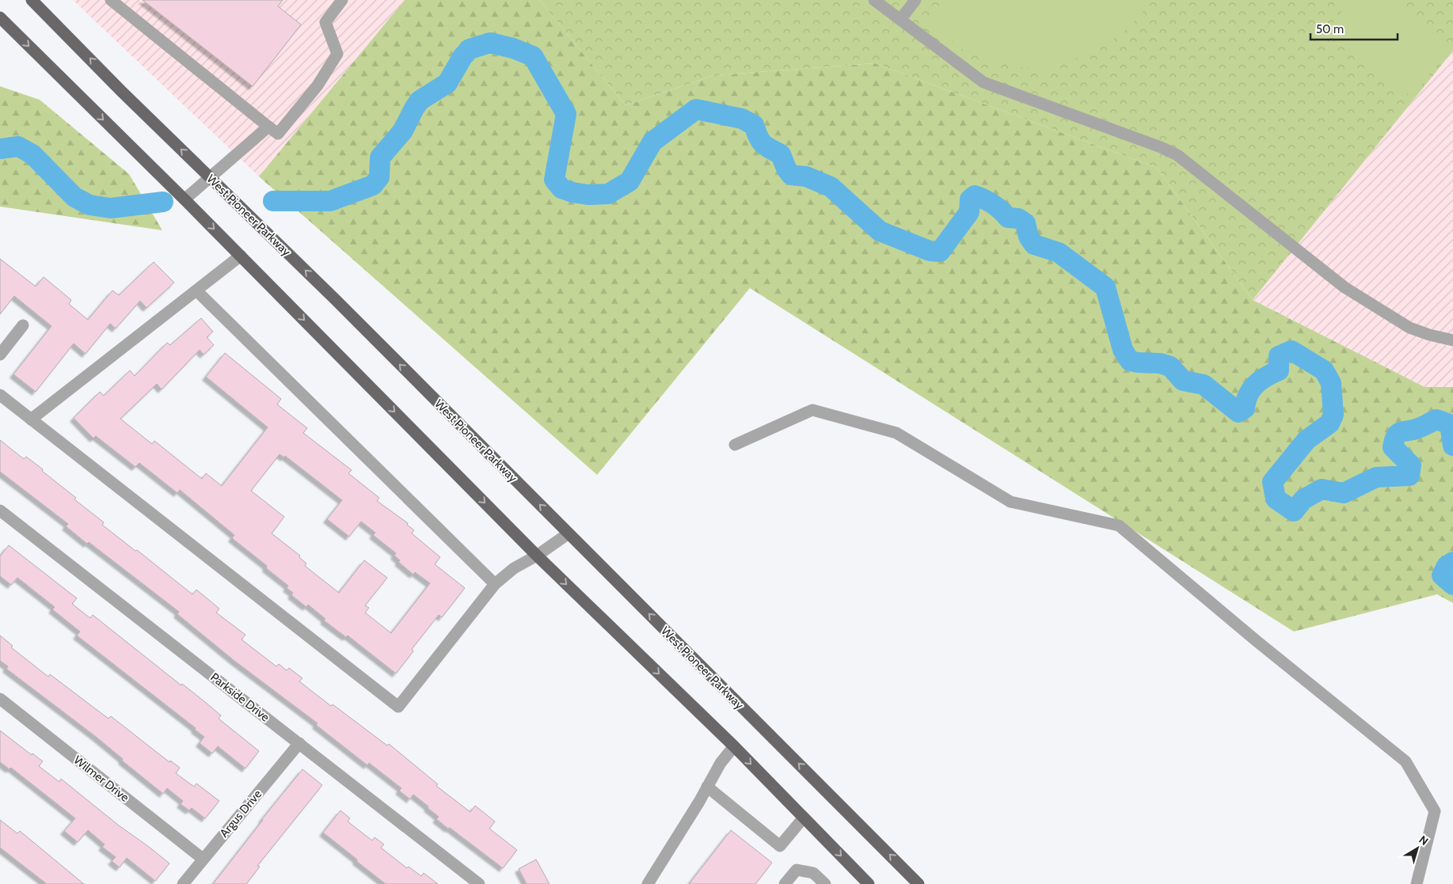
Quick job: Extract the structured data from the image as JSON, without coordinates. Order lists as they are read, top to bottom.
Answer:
{
  "streets": {
    "main road": ["West Pioneer Parkway"],
    "street": ["Parkside Drive", "Wilmer Drive", "Argus Drive"]
  },
  "crossings": [
    ["Parkside Drive", "Argus Drive"],
    ["Wilmer Drive", "Argus Drive"]
  ],
  "scale_bar": "50 m",
  "north": "top right"
}
